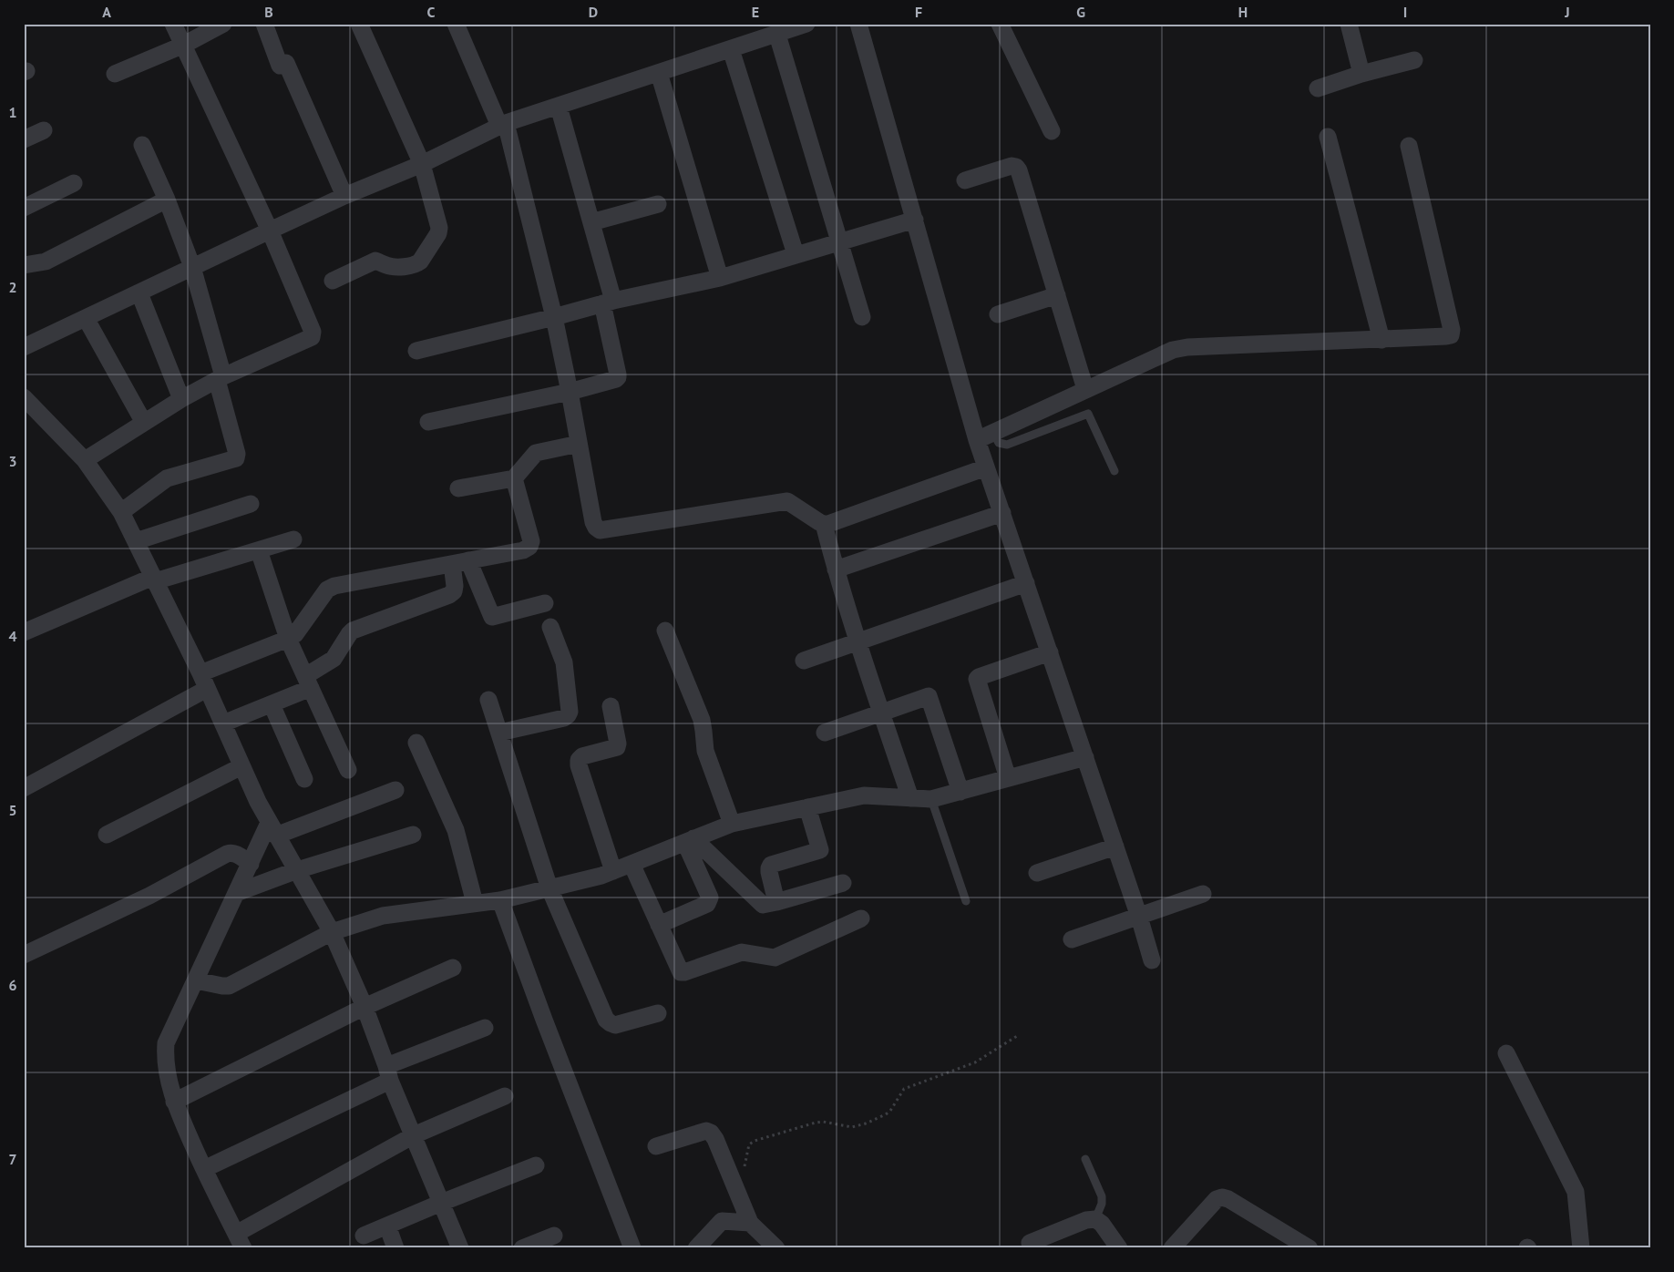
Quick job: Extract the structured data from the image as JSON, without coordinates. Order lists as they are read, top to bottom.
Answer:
{
  "grid": {
    "columns": [
      "A",
      "B",
      "C",
      "D",
      "E",
      "F",
      "G",
      "H",
      "I",
      "J"
    ],
    "rows": [
      "1",
      "2",
      "3",
      "4",
      "5",
      "6",
      "7"
    ]
  }
}
